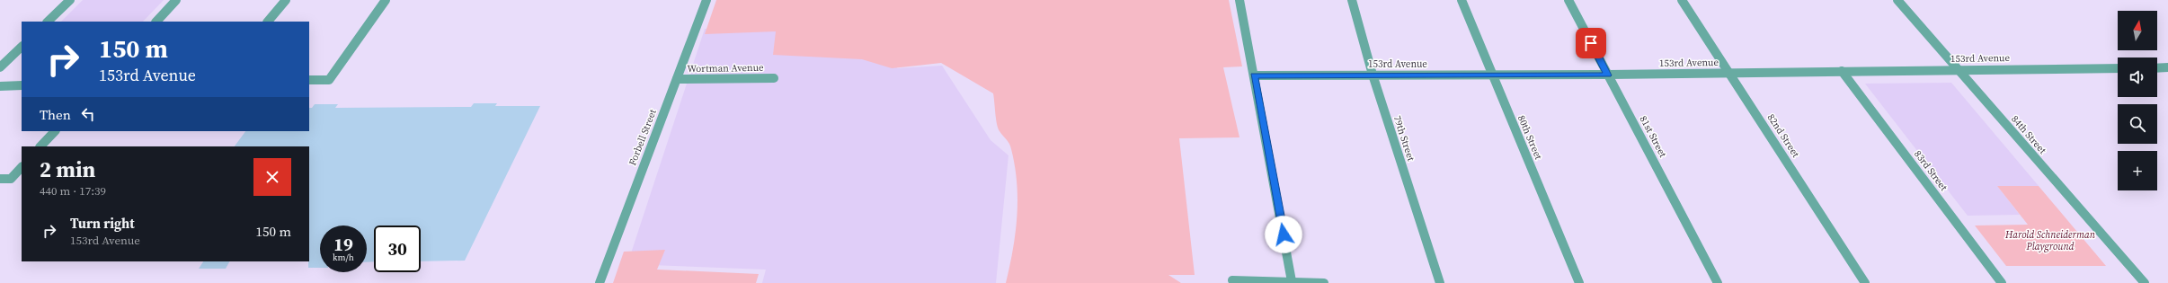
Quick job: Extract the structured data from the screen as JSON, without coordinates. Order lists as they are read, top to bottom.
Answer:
{
  "streets": {
    "street": [
      "153rd Avenue",
      "Wortman Avenue",
      "84th Street",
      "82nd Street",
      "81st Street",
      "Forbell Street",
      "80th Street",
      "79th Street",
      "83rd Street"
    ]
  },
  "crossings": [
    ["153rd Avenue", "84th Street"],
    ["153rd Avenue", "82nd Street"],
    ["153rd Avenue", "81st Street"],
    ["153rd Avenue", "80th Street"],
    ["153rd Avenue", "79th Street"],
    ["153rd Avenue", "83rd Street"],
    ["Wortman Avenue", "Forbell Street"]
  ],
  "parks": ["Harold Schneiderman Playground"],
  "north": "top",
  "page": {
    "map_buttons": "+",
    "turn": ["150 m", "153rd Avenue"],
    "then": "Then",
    "heading": ["2 min", "440 m · 17:39"],
    "list": [
      {
        "name": "Turn right",
        "note": "153rd Avenue",
        "value": "150 m"
      }
    ],
    "speed": "19 km/h",
    "limit": "30"
  }
}
